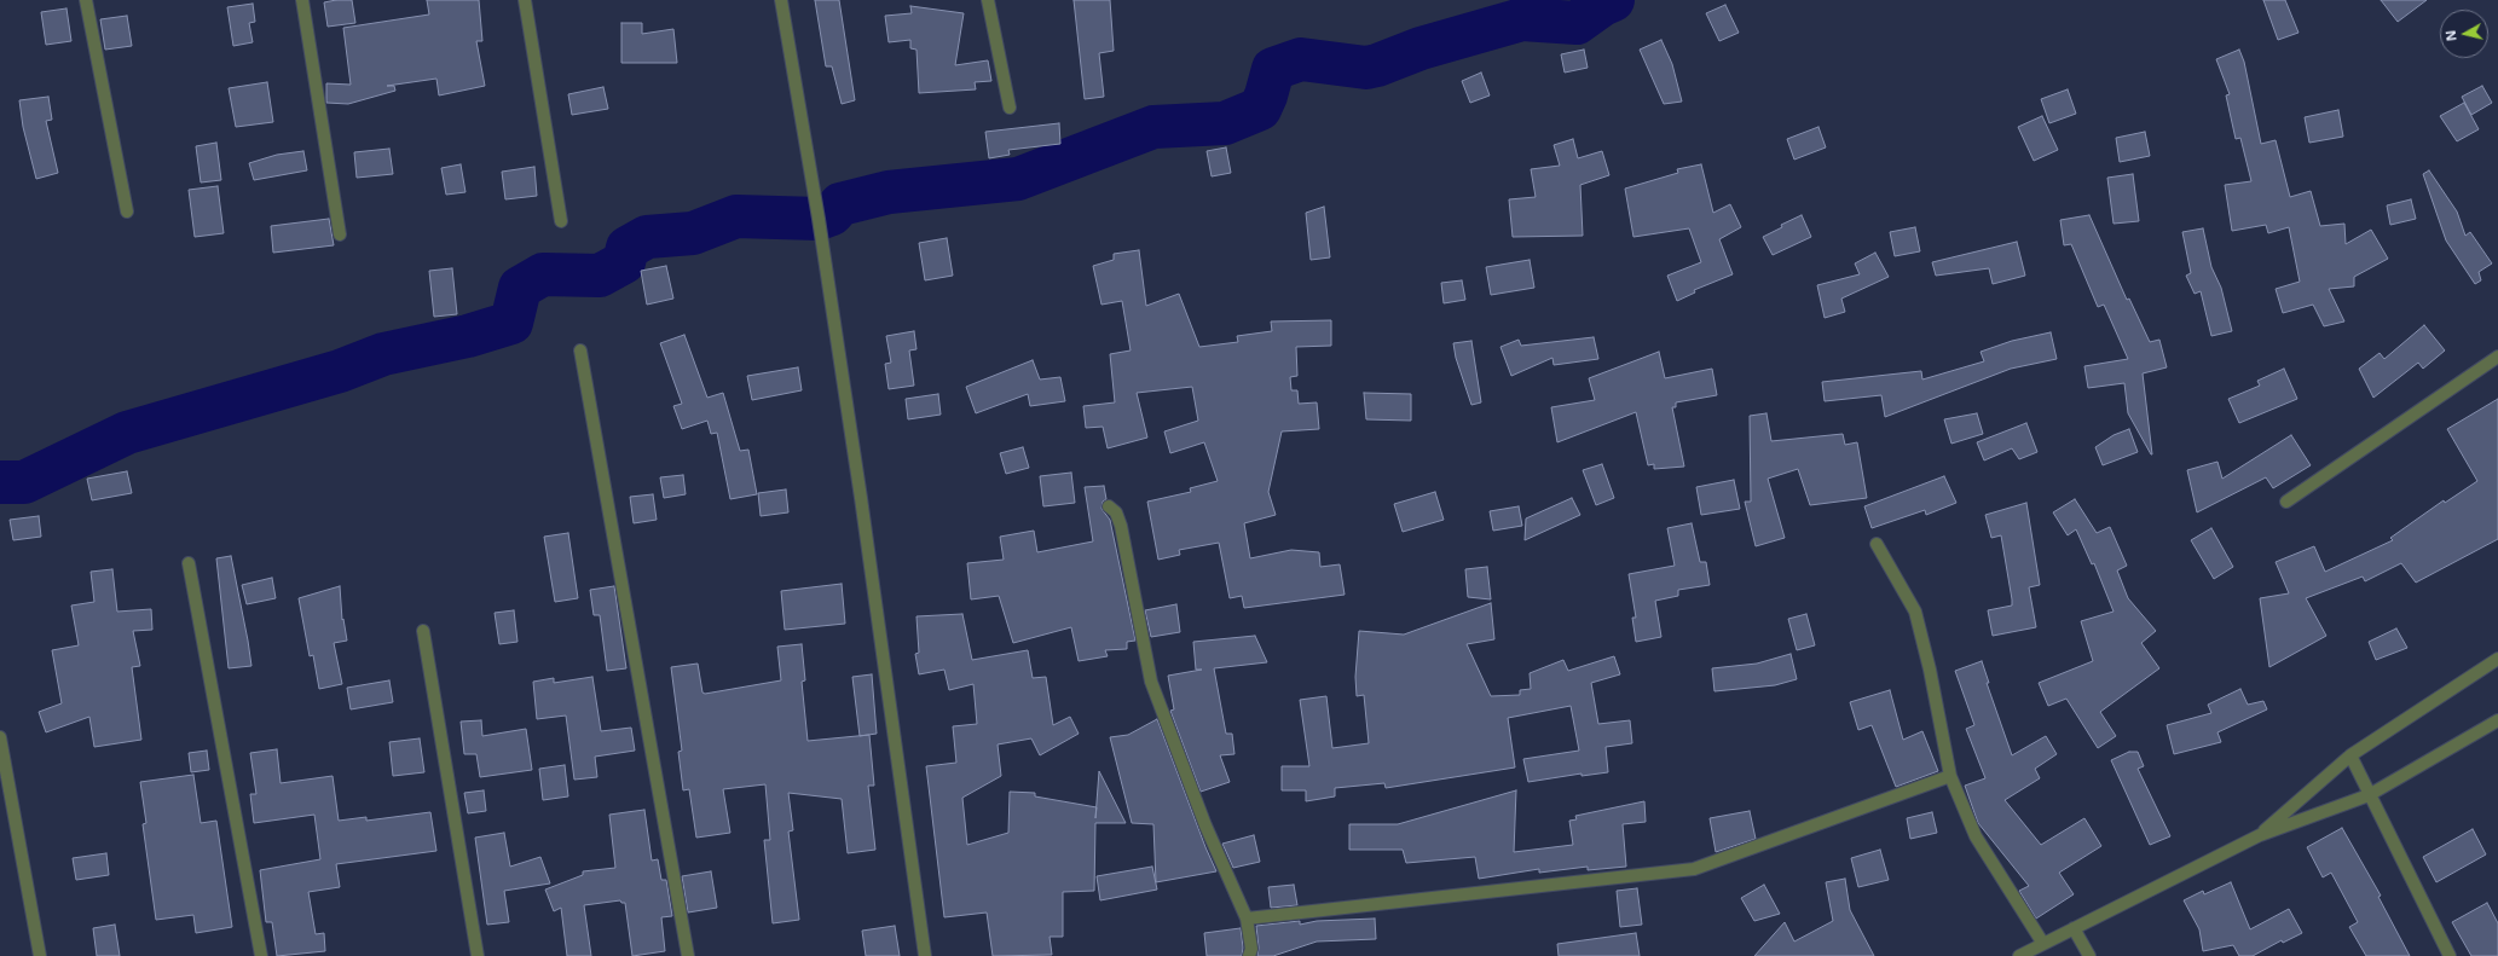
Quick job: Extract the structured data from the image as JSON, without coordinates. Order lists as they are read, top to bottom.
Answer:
{
  "north": "left"
}
